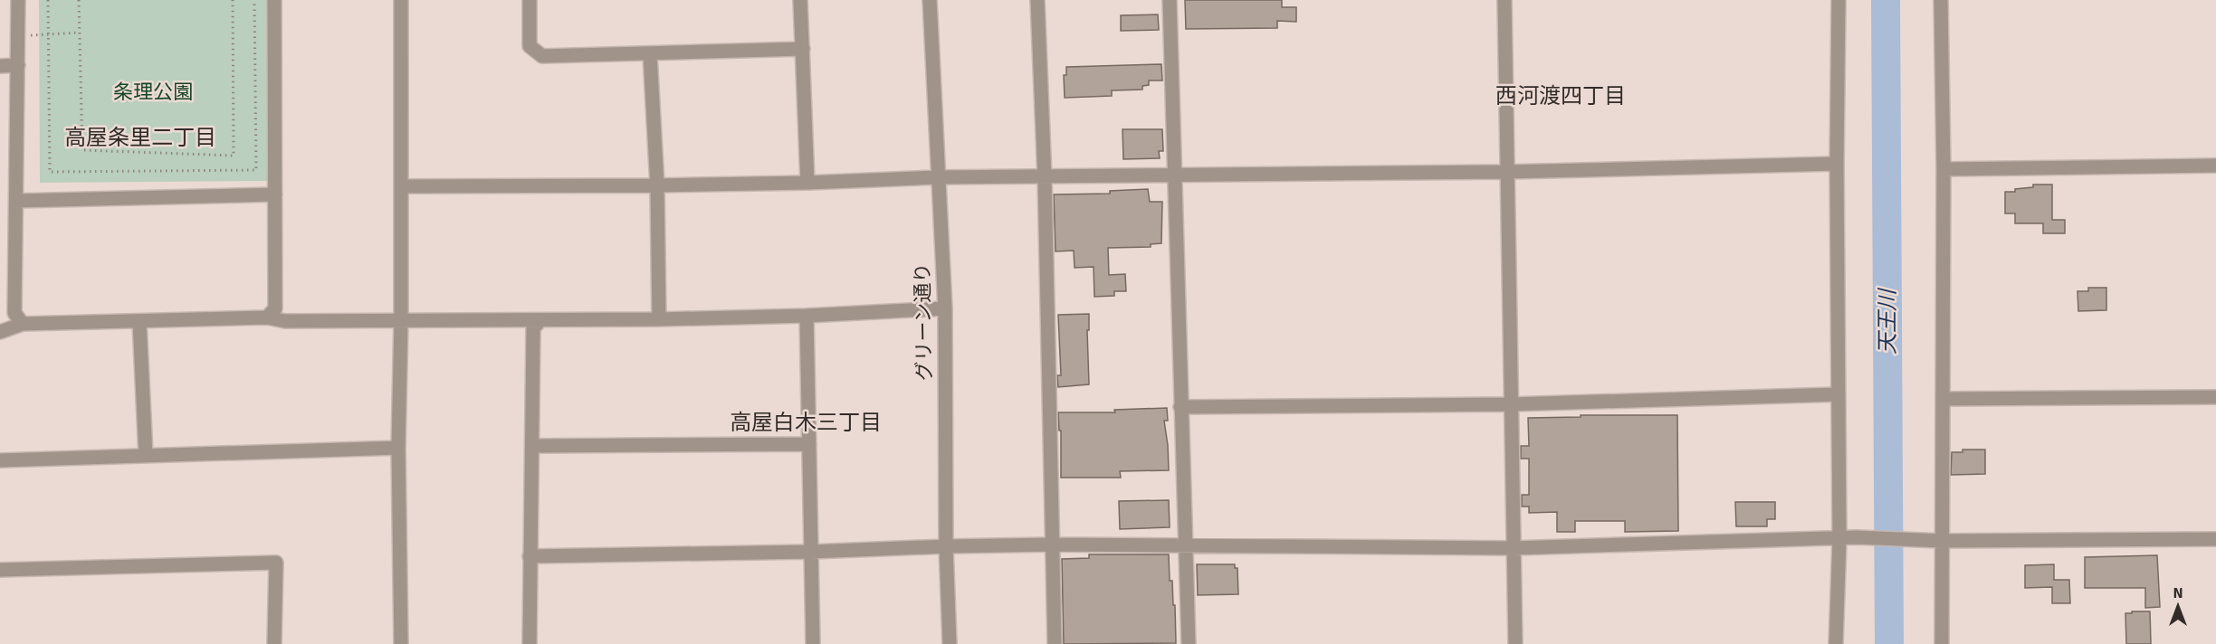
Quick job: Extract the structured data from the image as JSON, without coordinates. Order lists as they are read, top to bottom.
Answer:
{
  "streets": {
    "street": ["グリーン通り"]
  },
  "districts": ["西河渡四丁目", "高屋条里二丁目", "高屋白木三丁目"],
  "water": ["天王川"],
  "parks": ["条理公園"],
  "north": "top"
}
